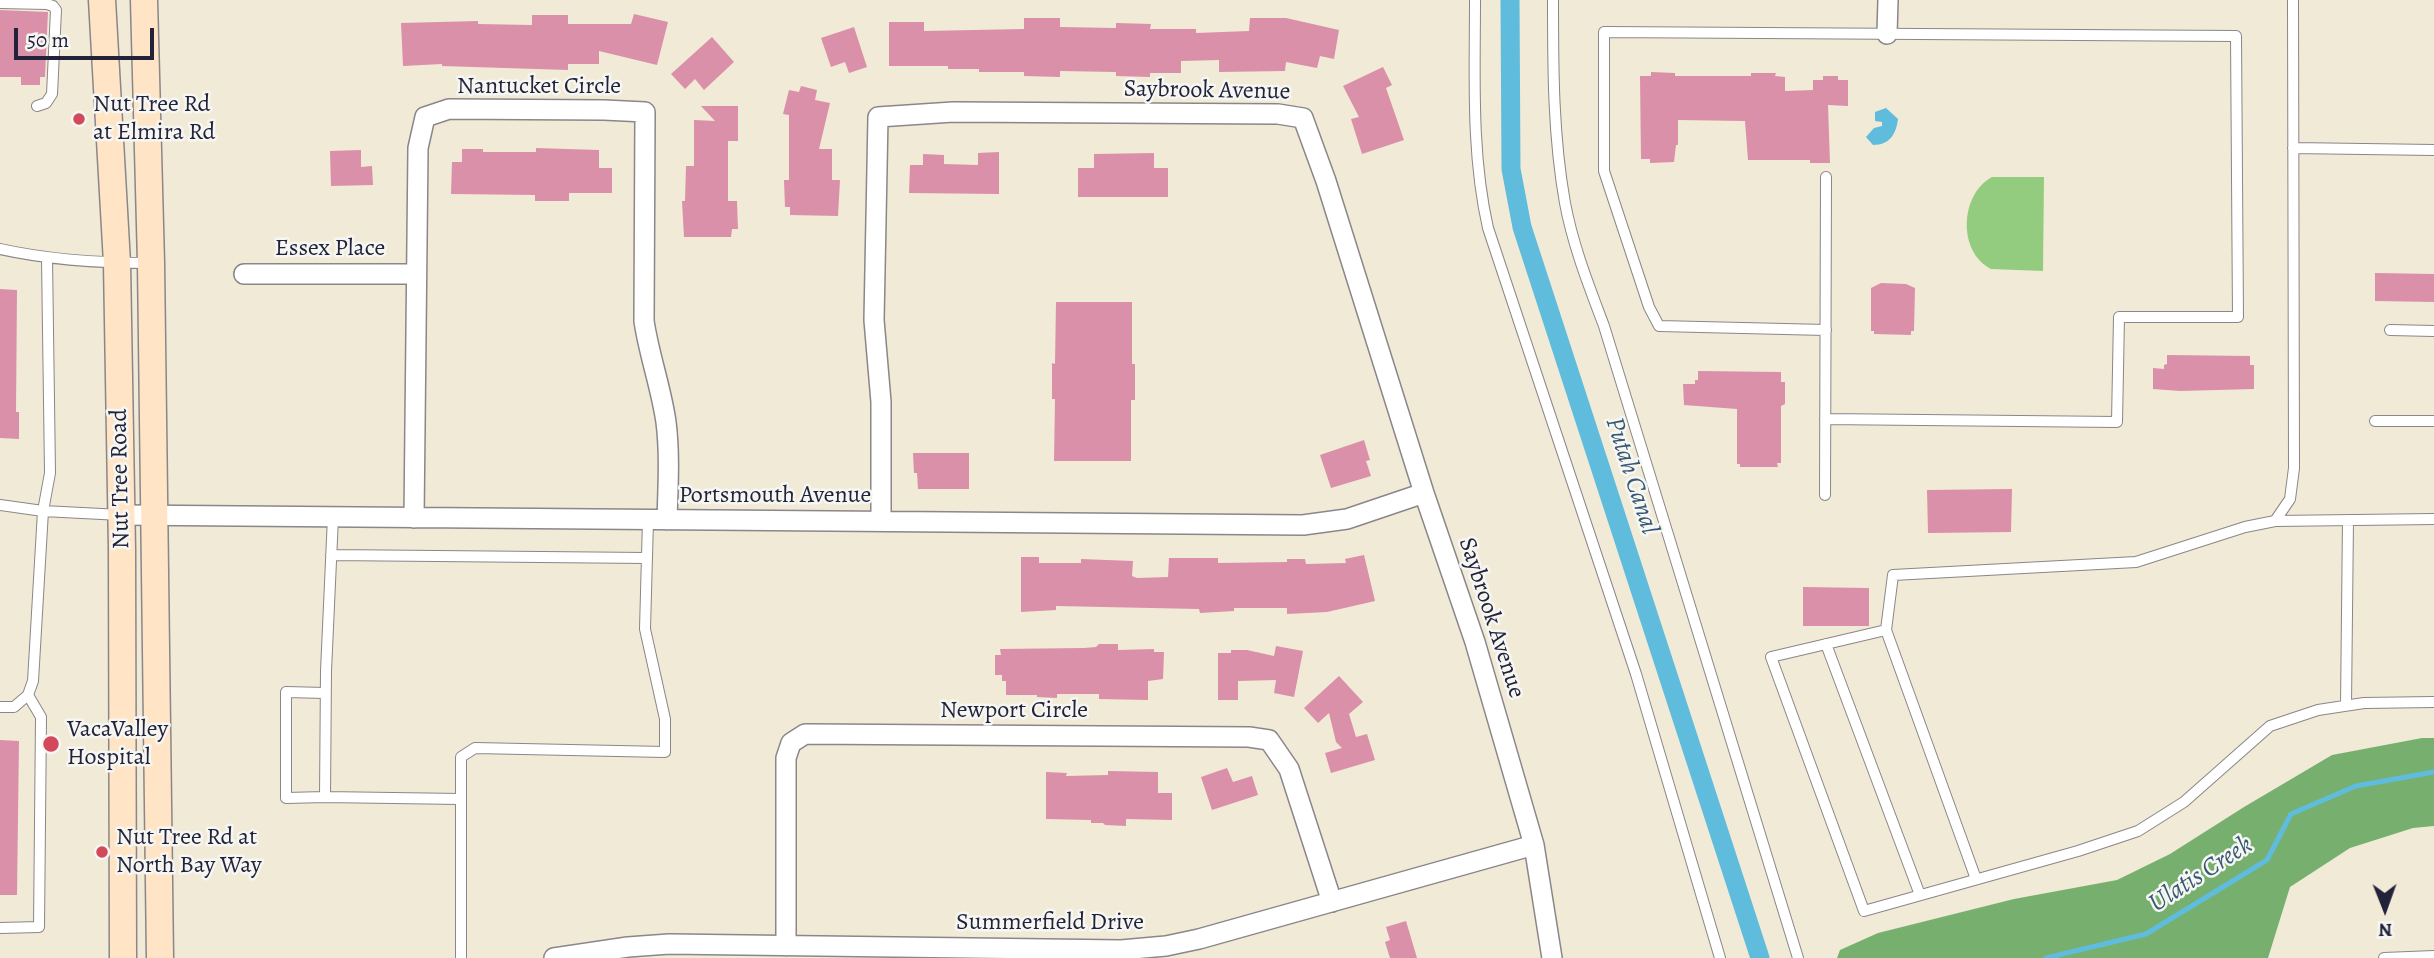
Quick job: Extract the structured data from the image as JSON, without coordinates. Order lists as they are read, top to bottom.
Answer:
{
  "streets": {
    "main road": ["Nut Tree Road"],
    "street": [
      "Nantucket Circle",
      "Saybrook Avenue",
      "Essex Place",
      "Portsmouth Avenue",
      "Newport Circle",
      "Summerfield Drive"
    ]
  },
  "crossings": [
    ["Nantucket Circle", "Essex Place"],
    ["Nantucket Circle", "Portsmouth Avenue"],
    ["Saybrook Avenue", "Portsmouth Avenue"],
    ["Saybrook Avenue", "Summerfield Drive"],
    ["Nut Tree Road", "Portsmouth Avenue"],
    ["Newport Circle", "Summerfield Drive"]
  ],
  "water": ["Putah Canal", "Ulatis Creek"],
  "places": ["Nut Tree Rd at Elmira Rd", "VacaValley Hospital", "Nut Tree Rd at North Bay Way"],
  "scale_bar": "50 m",
  "north": "bottom"
}
